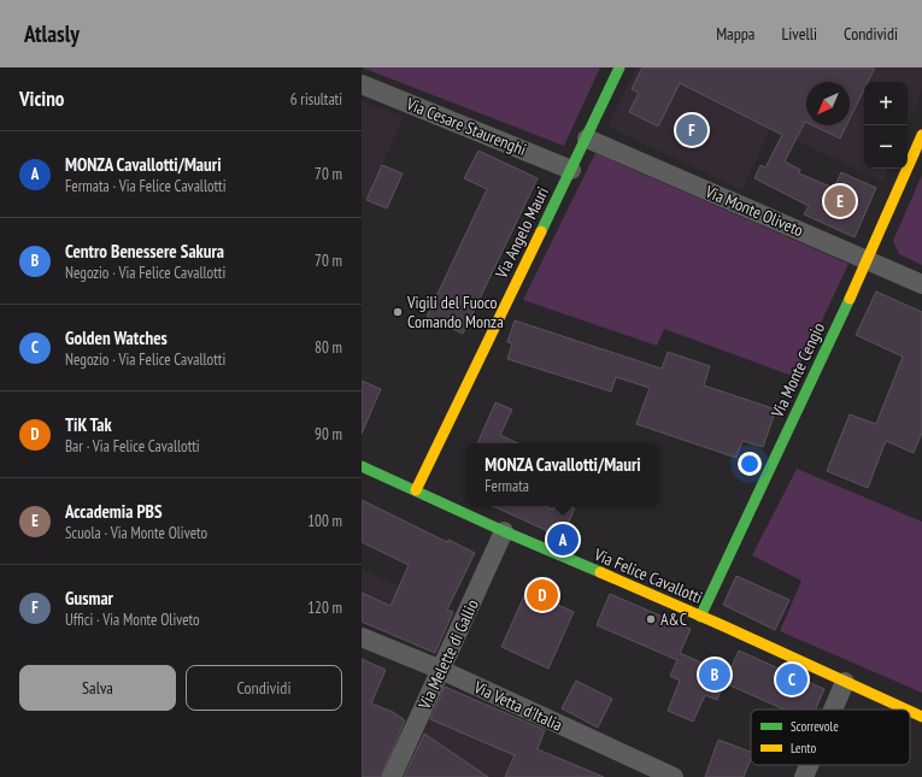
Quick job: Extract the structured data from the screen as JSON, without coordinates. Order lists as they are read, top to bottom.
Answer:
{
  "streets": {
    "street": [
      "Via Cesare Staurenghi",
      "Via Monte Oliveto",
      "Via Angelo Mauri",
      "Via Monte Cengio",
      "Via Felice Cavallotti",
      "Via Melette di Gallio",
      "Via Vetta d'Italia"
    ]
  },
  "crossings": [
    ["Via Cesare Staurenghi", "Via Angelo Mauri"],
    ["Via Monte Oliveto", "Via Angelo Mauri"],
    ["Via Monte Oliveto", "Via Monte Cengio"],
    ["Via Angelo Mauri", "Via Felice Cavallotti"],
    ["Via Monte Cengio", "Via Felice Cavallotti"],
    ["Via Felice Cavallotti", "Via Melette di Gallio"],
    ["Via Melette di Gallio", "Via Vetta d'Italia"]
  ],
  "places": ["Vigili del Fuoco Comando Monza", "A&C"],
  "legend": ["Scorrevole", "Lento"],
  "north": "bottom left",
  "page": {
    "header": "Atlasly",
    "nav": ["Mappa", "Livelli", "Condividi"],
    "heading": ["Vicino", "6 risultati"],
    "map_buttons": ["+", "−"],
    "pins": [
      "F",
      "E",
      "A",
      "D",
      "B",
      "C"
    ],
    "list": [
      {
        "mark": "A",
        "name": "MONZA Cavallotti/Mauri",
        "note": "Fermata · Via Felice Cavallotti",
        "value": "70 m"
      },
      {
        "mark": "B",
        "name": "Centro Benessere Sakura",
        "note": "Negozio · Via Felice Cavallotti",
        "value": "70 m"
      },
      {
        "mark": "C",
        "name": "Golden Watches",
        "note": "Negozio · Via Felice Cavallotti",
        "value": "80 m"
      },
      {
        "mark": "D",
        "name": "TiK Tak",
        "note": "Bar · Via Felice Cavallotti",
        "value": "90 m"
      },
      {
        "mark": "E",
        "name": "Accademia PBS",
        "note": "Scuola · Via Monte Oliveto",
        "value": "100 m"
      },
      {
        "mark": "F",
        "name": "Gusmar",
        "note": "Uffici · Via Monte Oliveto",
        "value": "120 m"
      }
    ],
    "popup": ["MONZA Cavallotti/Mauri", "Fermata"],
    "buttons": ["Salva", "Condividi"]
  }
}
